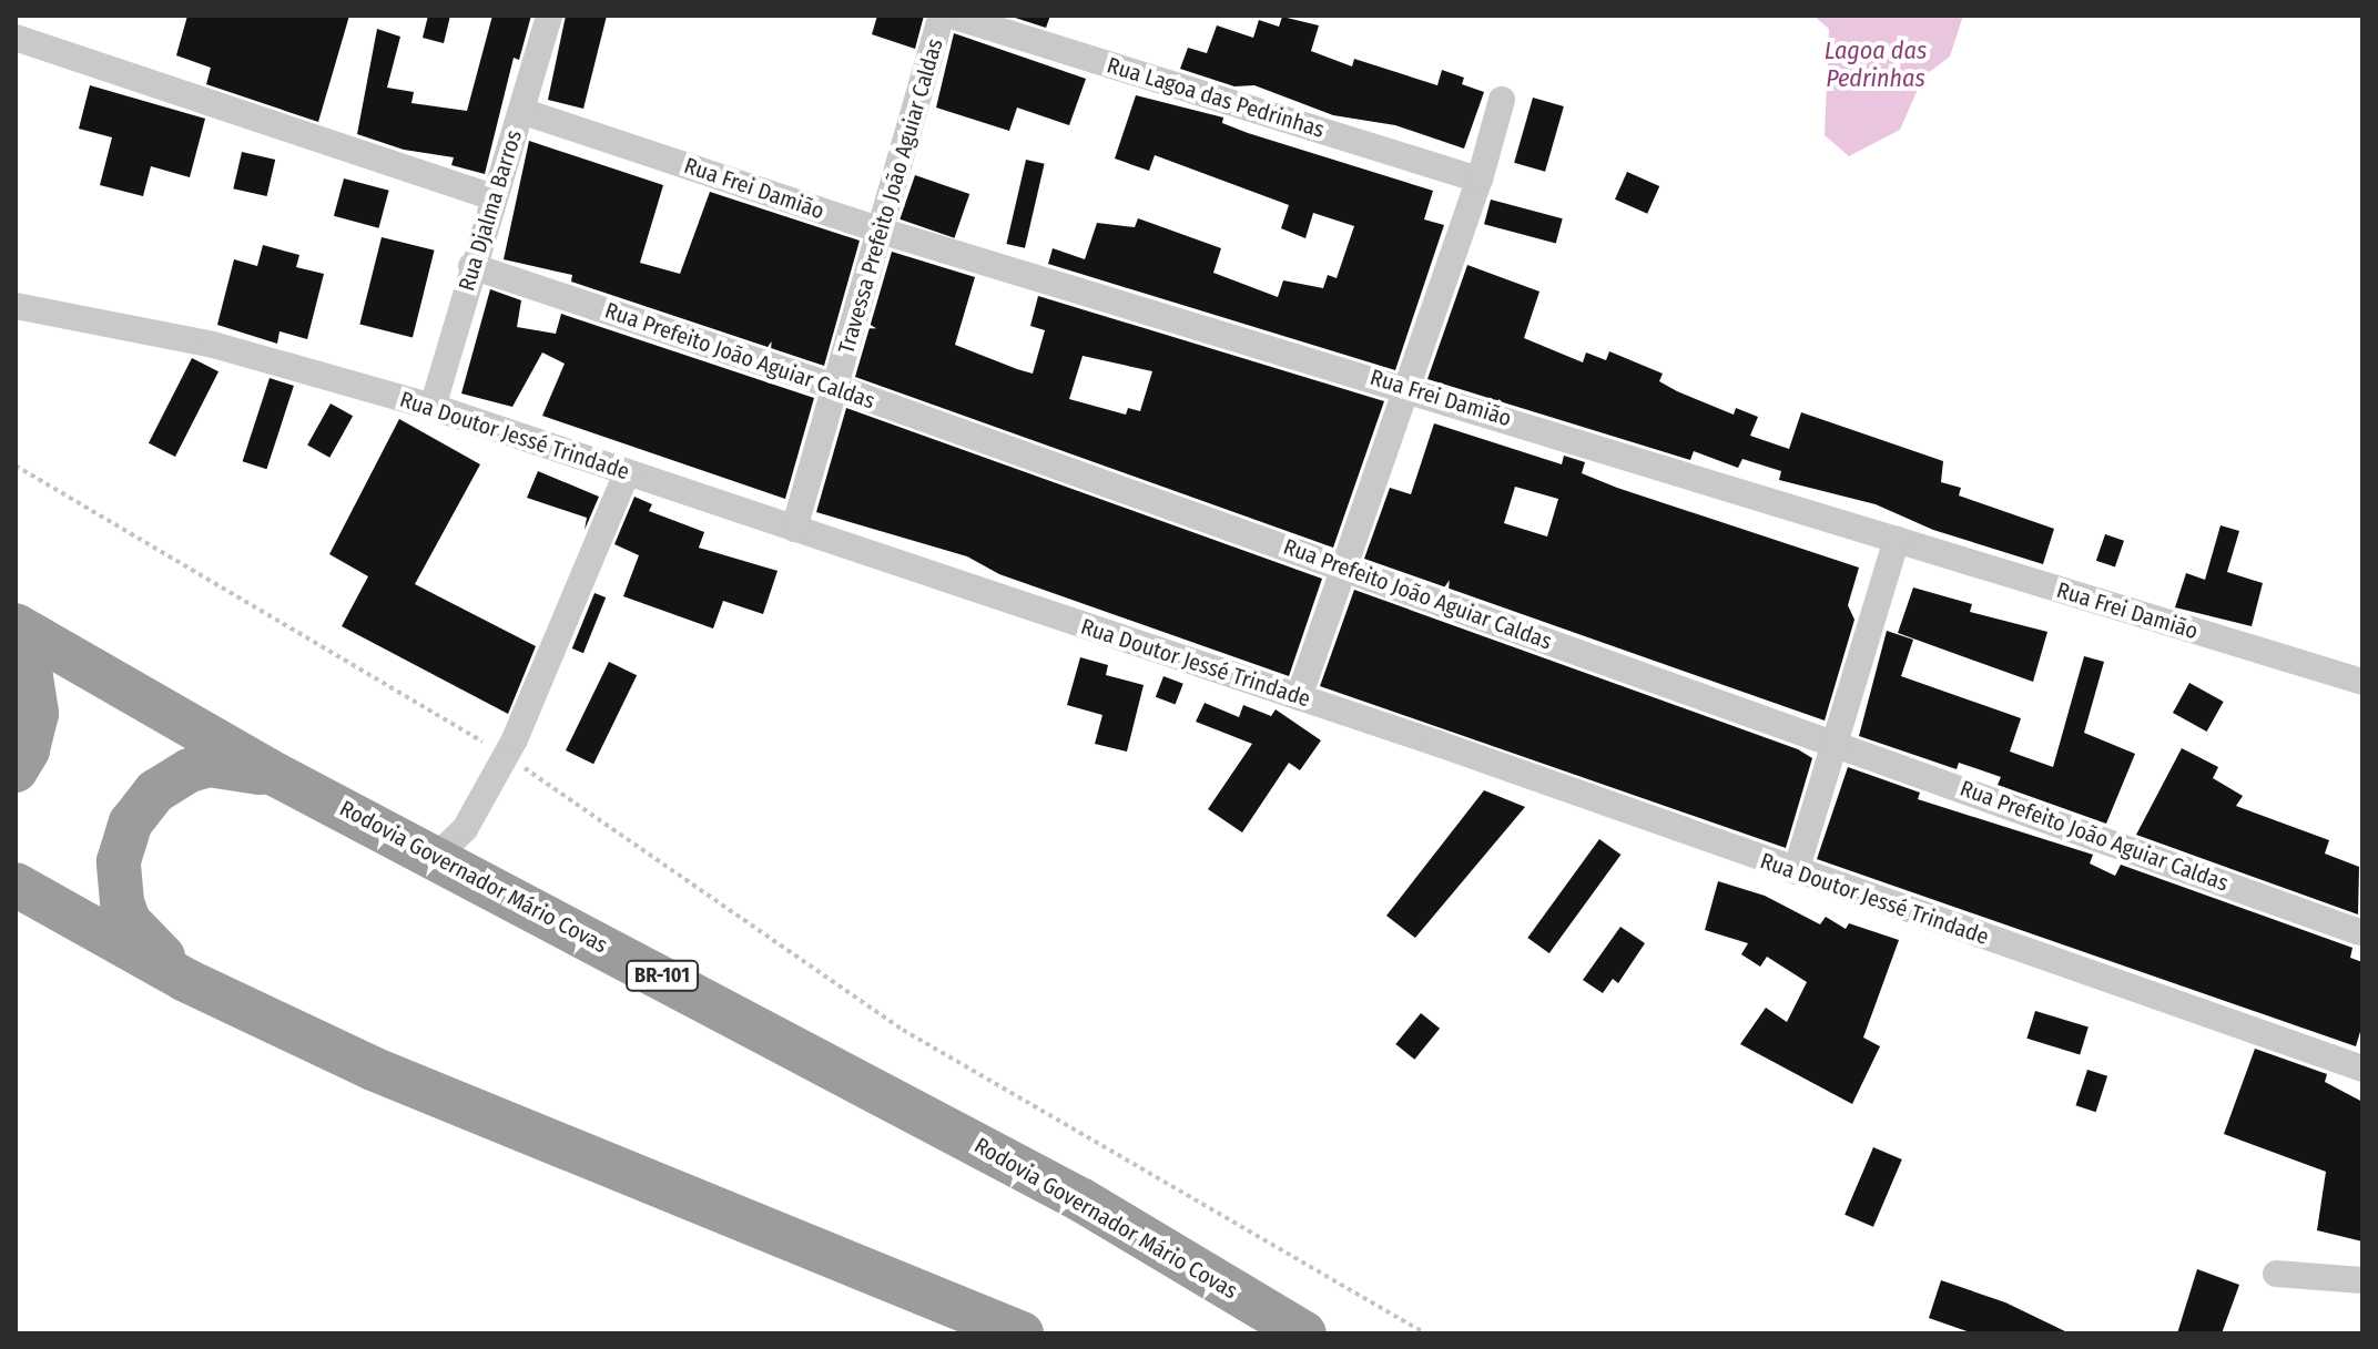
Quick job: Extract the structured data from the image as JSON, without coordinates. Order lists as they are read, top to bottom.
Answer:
{
  "streets": {
    "highway": ["Rodovia Governador Mário Covas", "BR-101"],
    "street": [
      "Rua Lagoa das Pedrinhas",
      "Rua Frei Damião",
      "Travessa Prefeito João Aguiar Caldas",
      "Rua Djalma Barros",
      "Rua Prefeito João Aguiar Caldas",
      "Rua Doutor Jessé Trindade"
    ]
  },
  "crossings": [
    ["Rua Frei Damião", "Travessa Prefeito João Aguiar Caldas"],
    ["Rua Frei Damião", "Rua Djalma Barros"],
    ["Travessa Prefeito João Aguiar Caldas", "Rua Prefeito João Aguiar Caldas"],
    ["Travessa Prefeito João Aguiar Caldas", "Rua Doutor Jessé Trindade"],
    ["Rua Djalma Barros", "Rua Prefeito João Aguiar Caldas"],
    ["Rua Djalma Barros", "Rua Doutor Jessé Trindade"]
  ],
  "water": ["Lagoa das Pedrinhas"]
}
